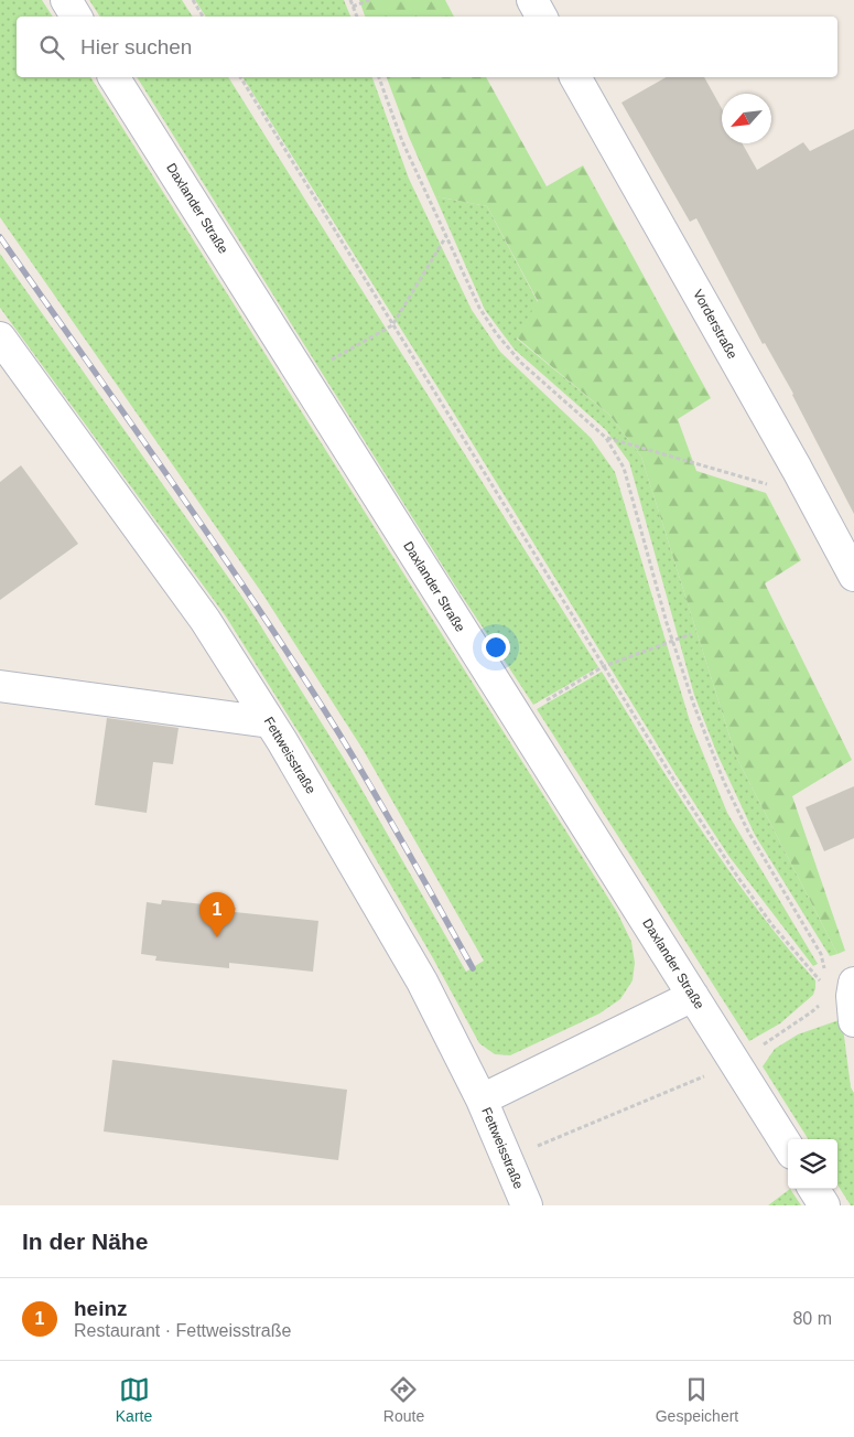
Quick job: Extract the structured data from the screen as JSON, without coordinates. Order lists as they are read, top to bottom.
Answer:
{
  "streets": {
    "street": ["Daxlander Straße", "Vorderstraße", "Fettweisstraße"]
  },
  "north": "bottom left",
  "page": {
    "search": "Hier suchen",
    "pins": "1",
    "heading": "In der Nähe",
    "list": [
      {
        "mark": "1",
        "name": "heinz",
        "note": "Restaurant · Fettweisstraße",
        "value": "80 m"
      }
    ],
    "nav": ["Karte", "Route", "Gespeichert"]
  }
}
